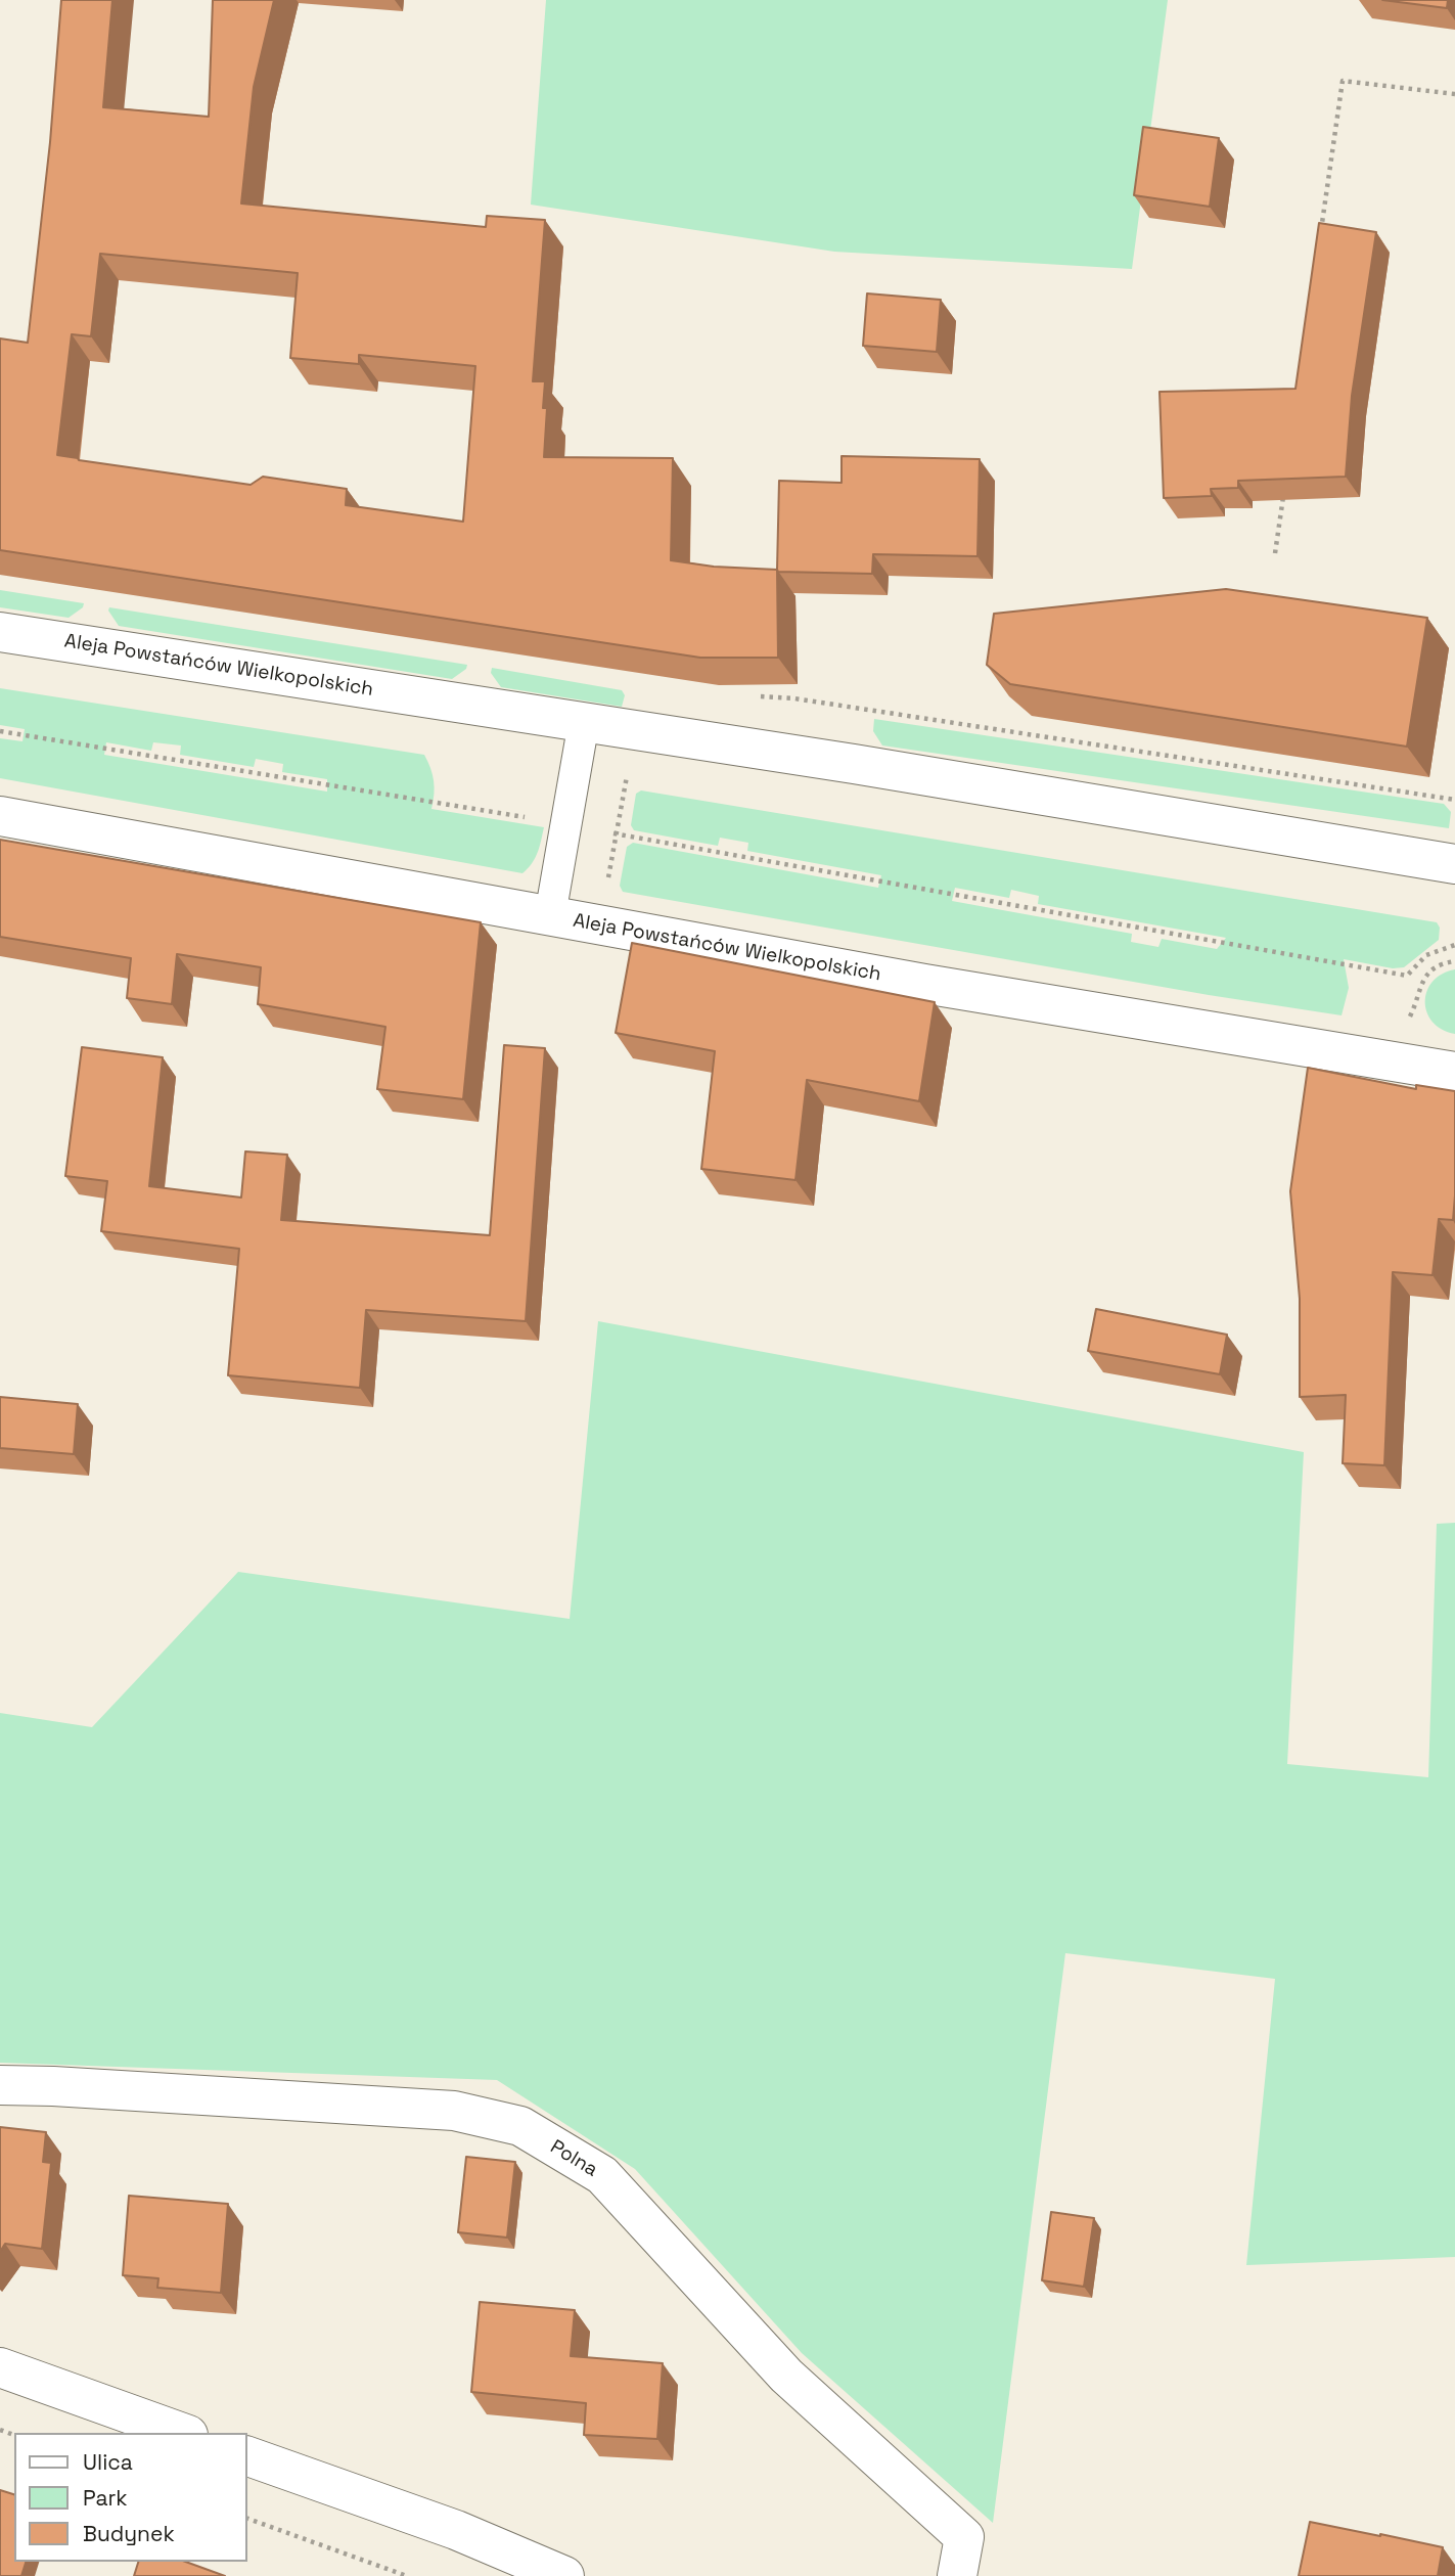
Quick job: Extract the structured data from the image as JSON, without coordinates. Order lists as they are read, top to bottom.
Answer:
{
  "streets": {
    "street": ["Aleja Powstańców Wielkopolskich", "Polna"]
  },
  "legend": ["Ulica", "Park", "Budynek"]
}
